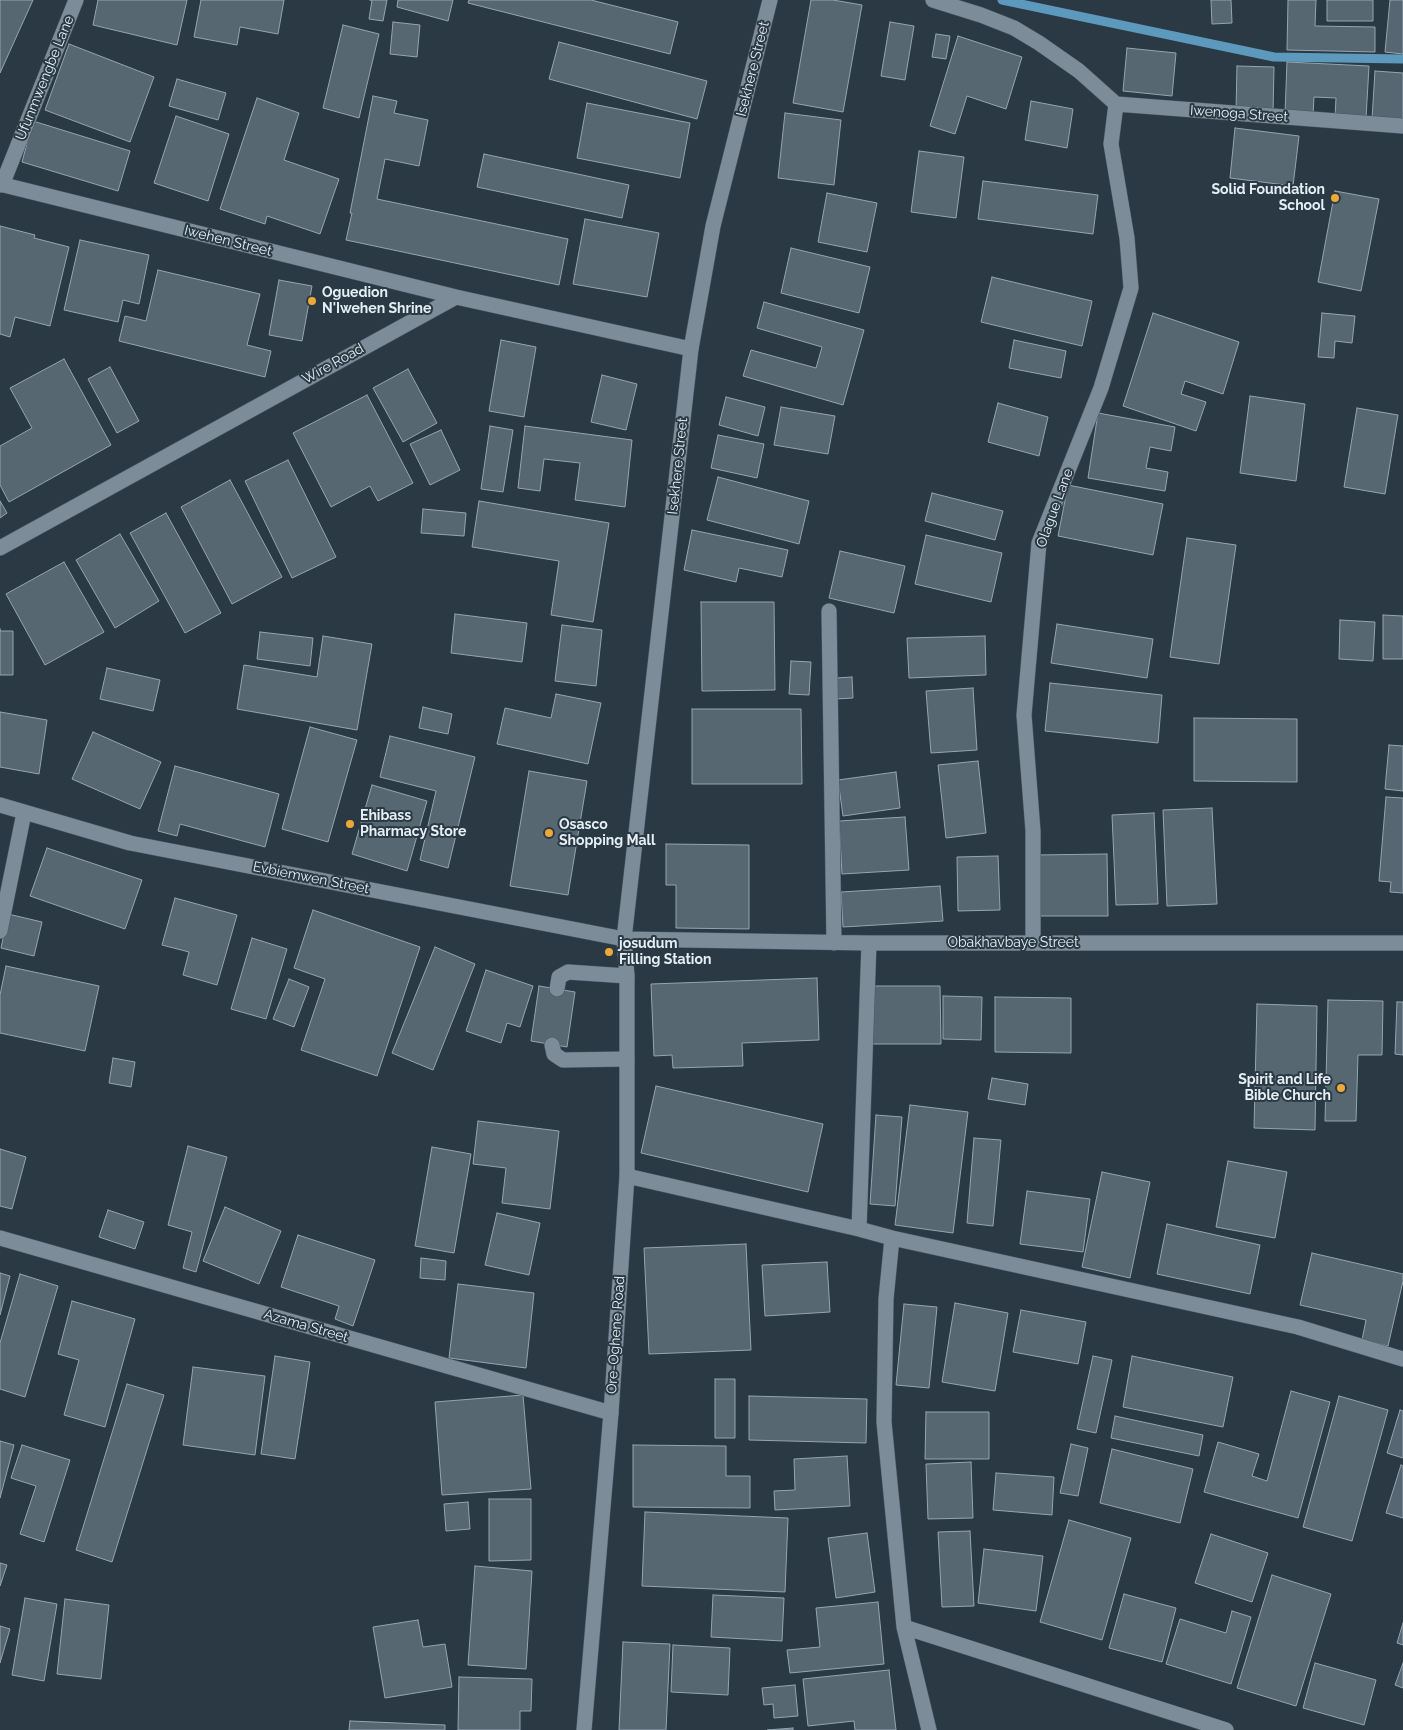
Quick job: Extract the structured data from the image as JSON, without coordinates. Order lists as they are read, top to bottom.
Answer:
{
  "streets": {
    "street": [
      "Isekhere Street",
      "Ufunmwengbe Lane",
      "Iwenoga Street",
      "Iwehen Street",
      "Wire Road",
      "Olague Lane",
      "Evbiemwen Street",
      "Obakhavbaye Street",
      "Azama Street",
      "Ore-Oghene Road"
    ]
  },
  "crossings": [
    ["Isekhere Street", "Evbiemwen Street"],
    ["Isekhere Street", "Obakhavbaye Street"],
    ["Isekhere Street", "Ore-Oghene Road"],
    ["Ufunmwengbe Lane", "Iwehen Street"],
    ["Iwenoga Street", "Olague Lane"],
    ["Iwehen Street", "Wire Road"],
    ["Olague Lane", "Obakhavbaye Street"],
    ["Evbiemwen Street", "Obakhavbaye Street"],
    ["Evbiemwen Street", "Ore-Oghene Road"],
    ["Obakhavbaye Street", "Ore-Oghene Road"],
    ["Azama Street", "Ore-Oghene Road"]
  ],
  "places": [
    "Solid Foundation School",
    "Oguedion N'Iwehen Shrine",
    "Ehibass Pharmacy Store",
    "Osasco Shopping Mall",
    "josudum Filling Station",
    "Spirit and Life Bible Church"
  ]
}
